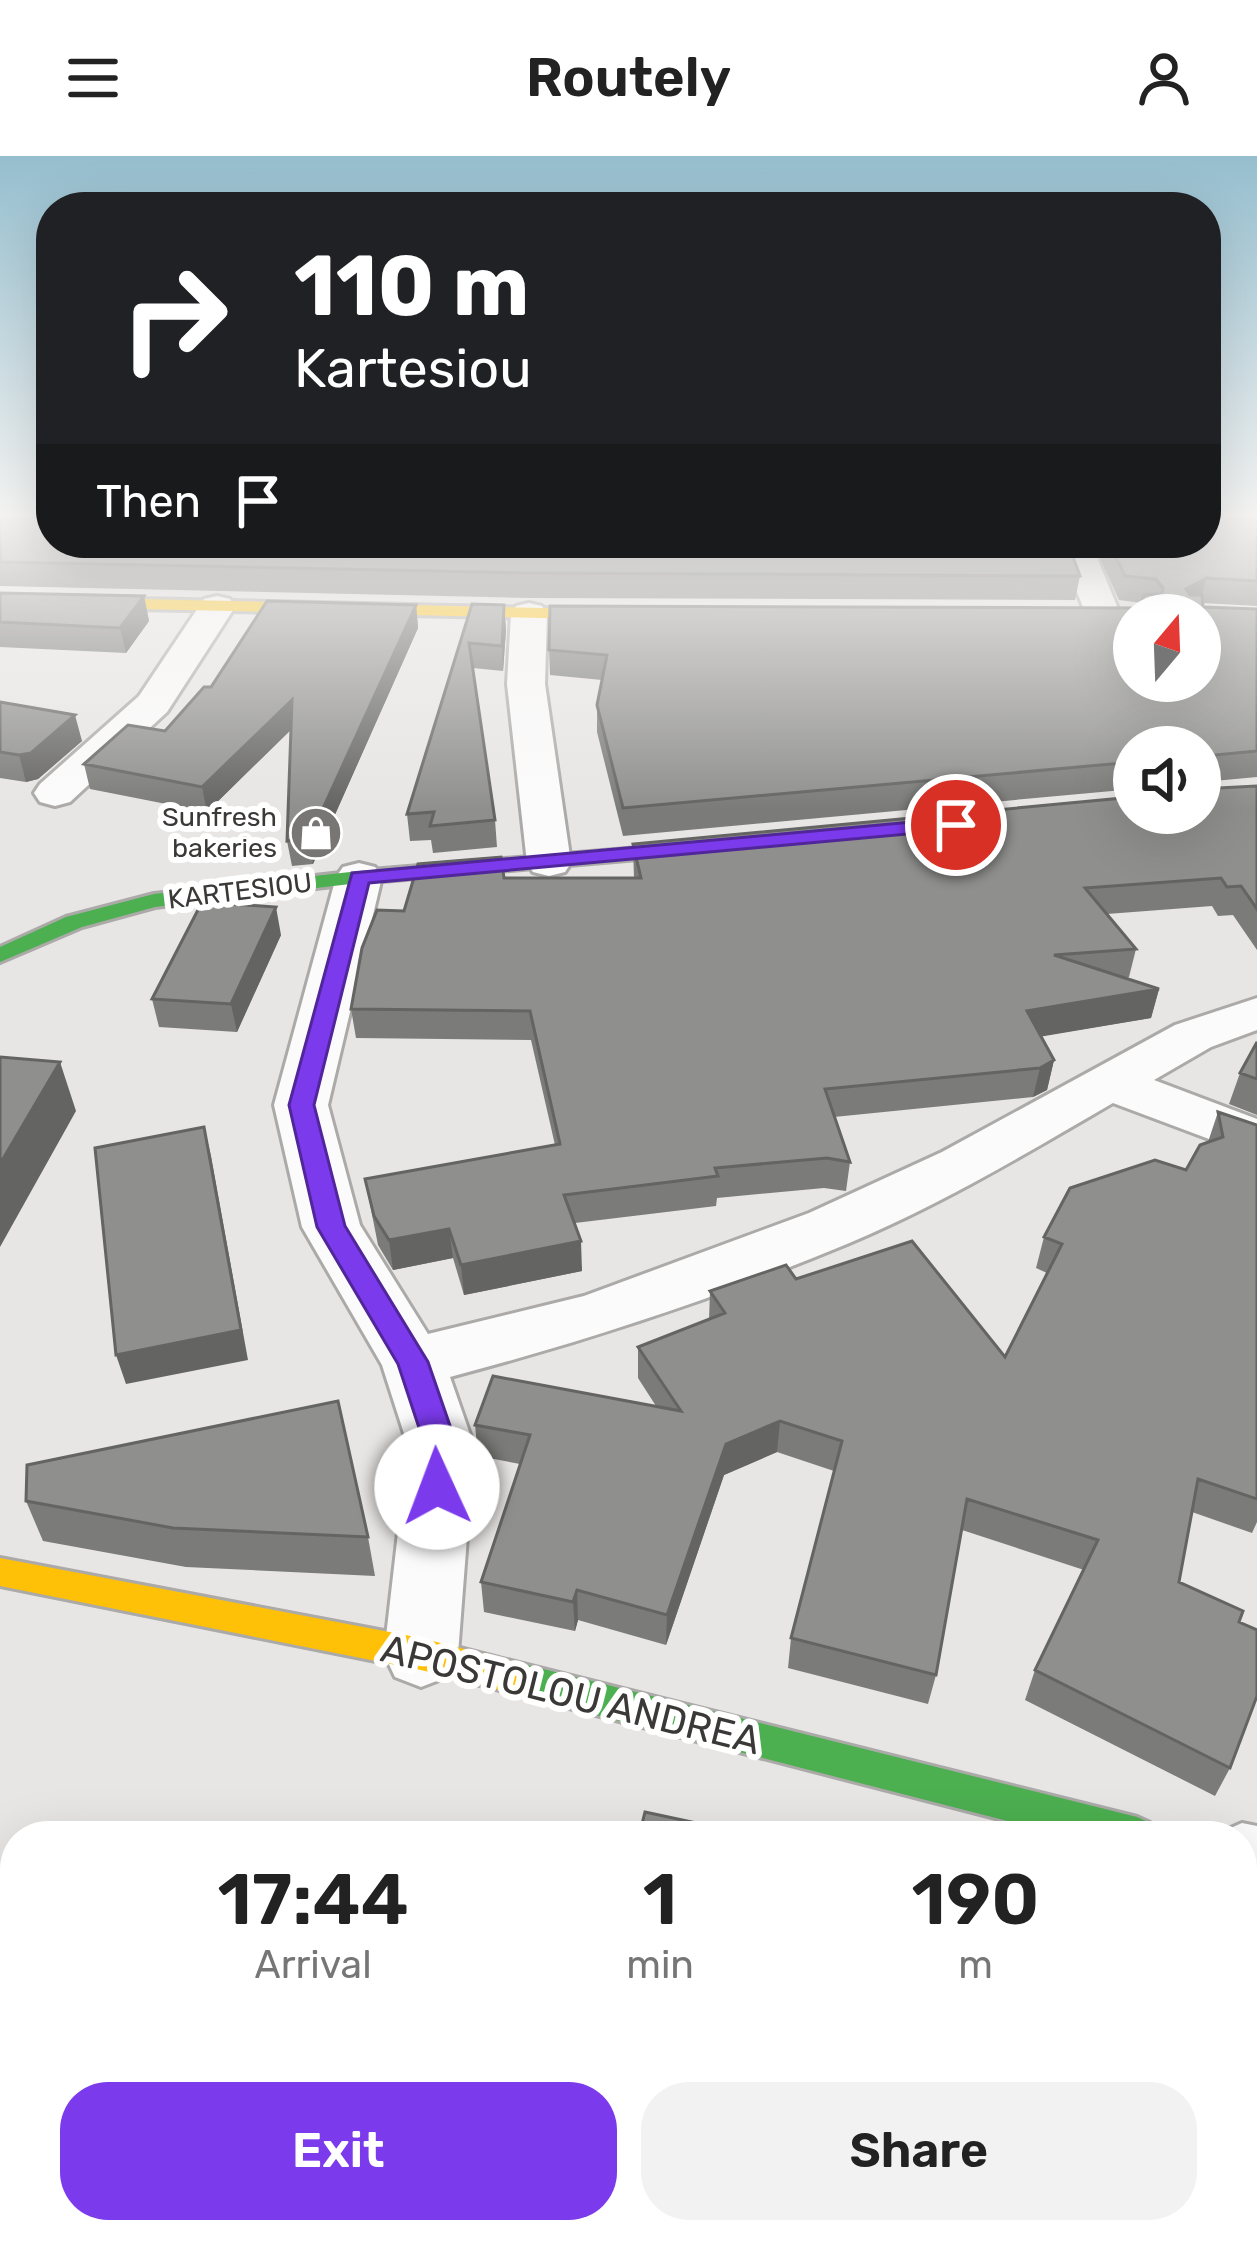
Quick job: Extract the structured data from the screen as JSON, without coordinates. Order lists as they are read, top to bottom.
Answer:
{
  "streets": {
    "main road": ["KARTESIOU", "APOSTOLOU ANDREA"]
  },
  "places": {
    "shop": ["Sunfresh bakeries"]
  },
  "north": "top",
  "page": {
    "header": "Routely",
    "turn": ["110 m", "Kartesiou"],
    "then": "Then",
    "eta": [
      "17:44",
      "Arrival",
      "1",
      "min",
      "190",
      "m"
    ],
    "buttons": ["Exit", "Share"]
  }
}
